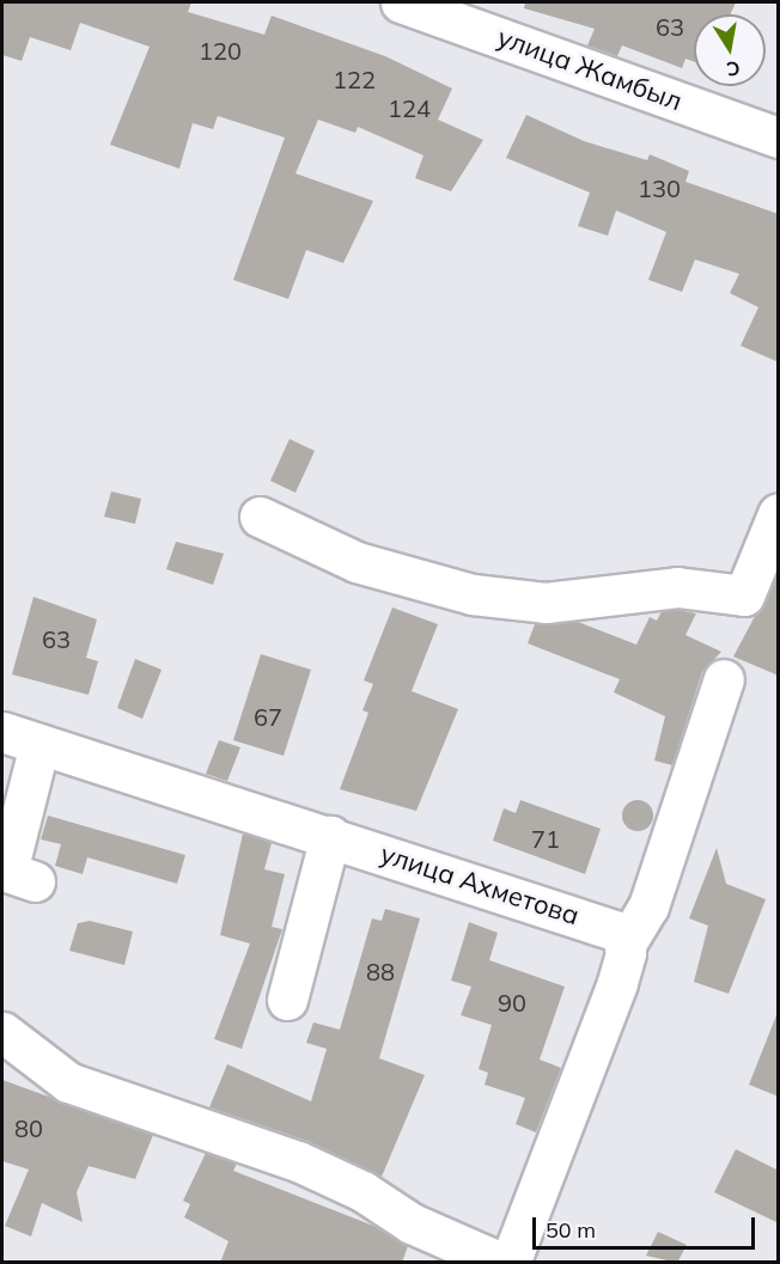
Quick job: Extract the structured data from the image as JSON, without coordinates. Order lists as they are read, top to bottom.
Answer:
{
  "streets": {
    "street": ["улица Жамбыл", "улица Ахметова"]
  },
  "house_numbers": [
    "63",
    "120",
    "122",
    "124",
    "130",
    "63",
    "67",
    "71",
    "88",
    "90",
    "80"
  ],
  "scale_bar": "50 m",
  "north": "bottom"
}
